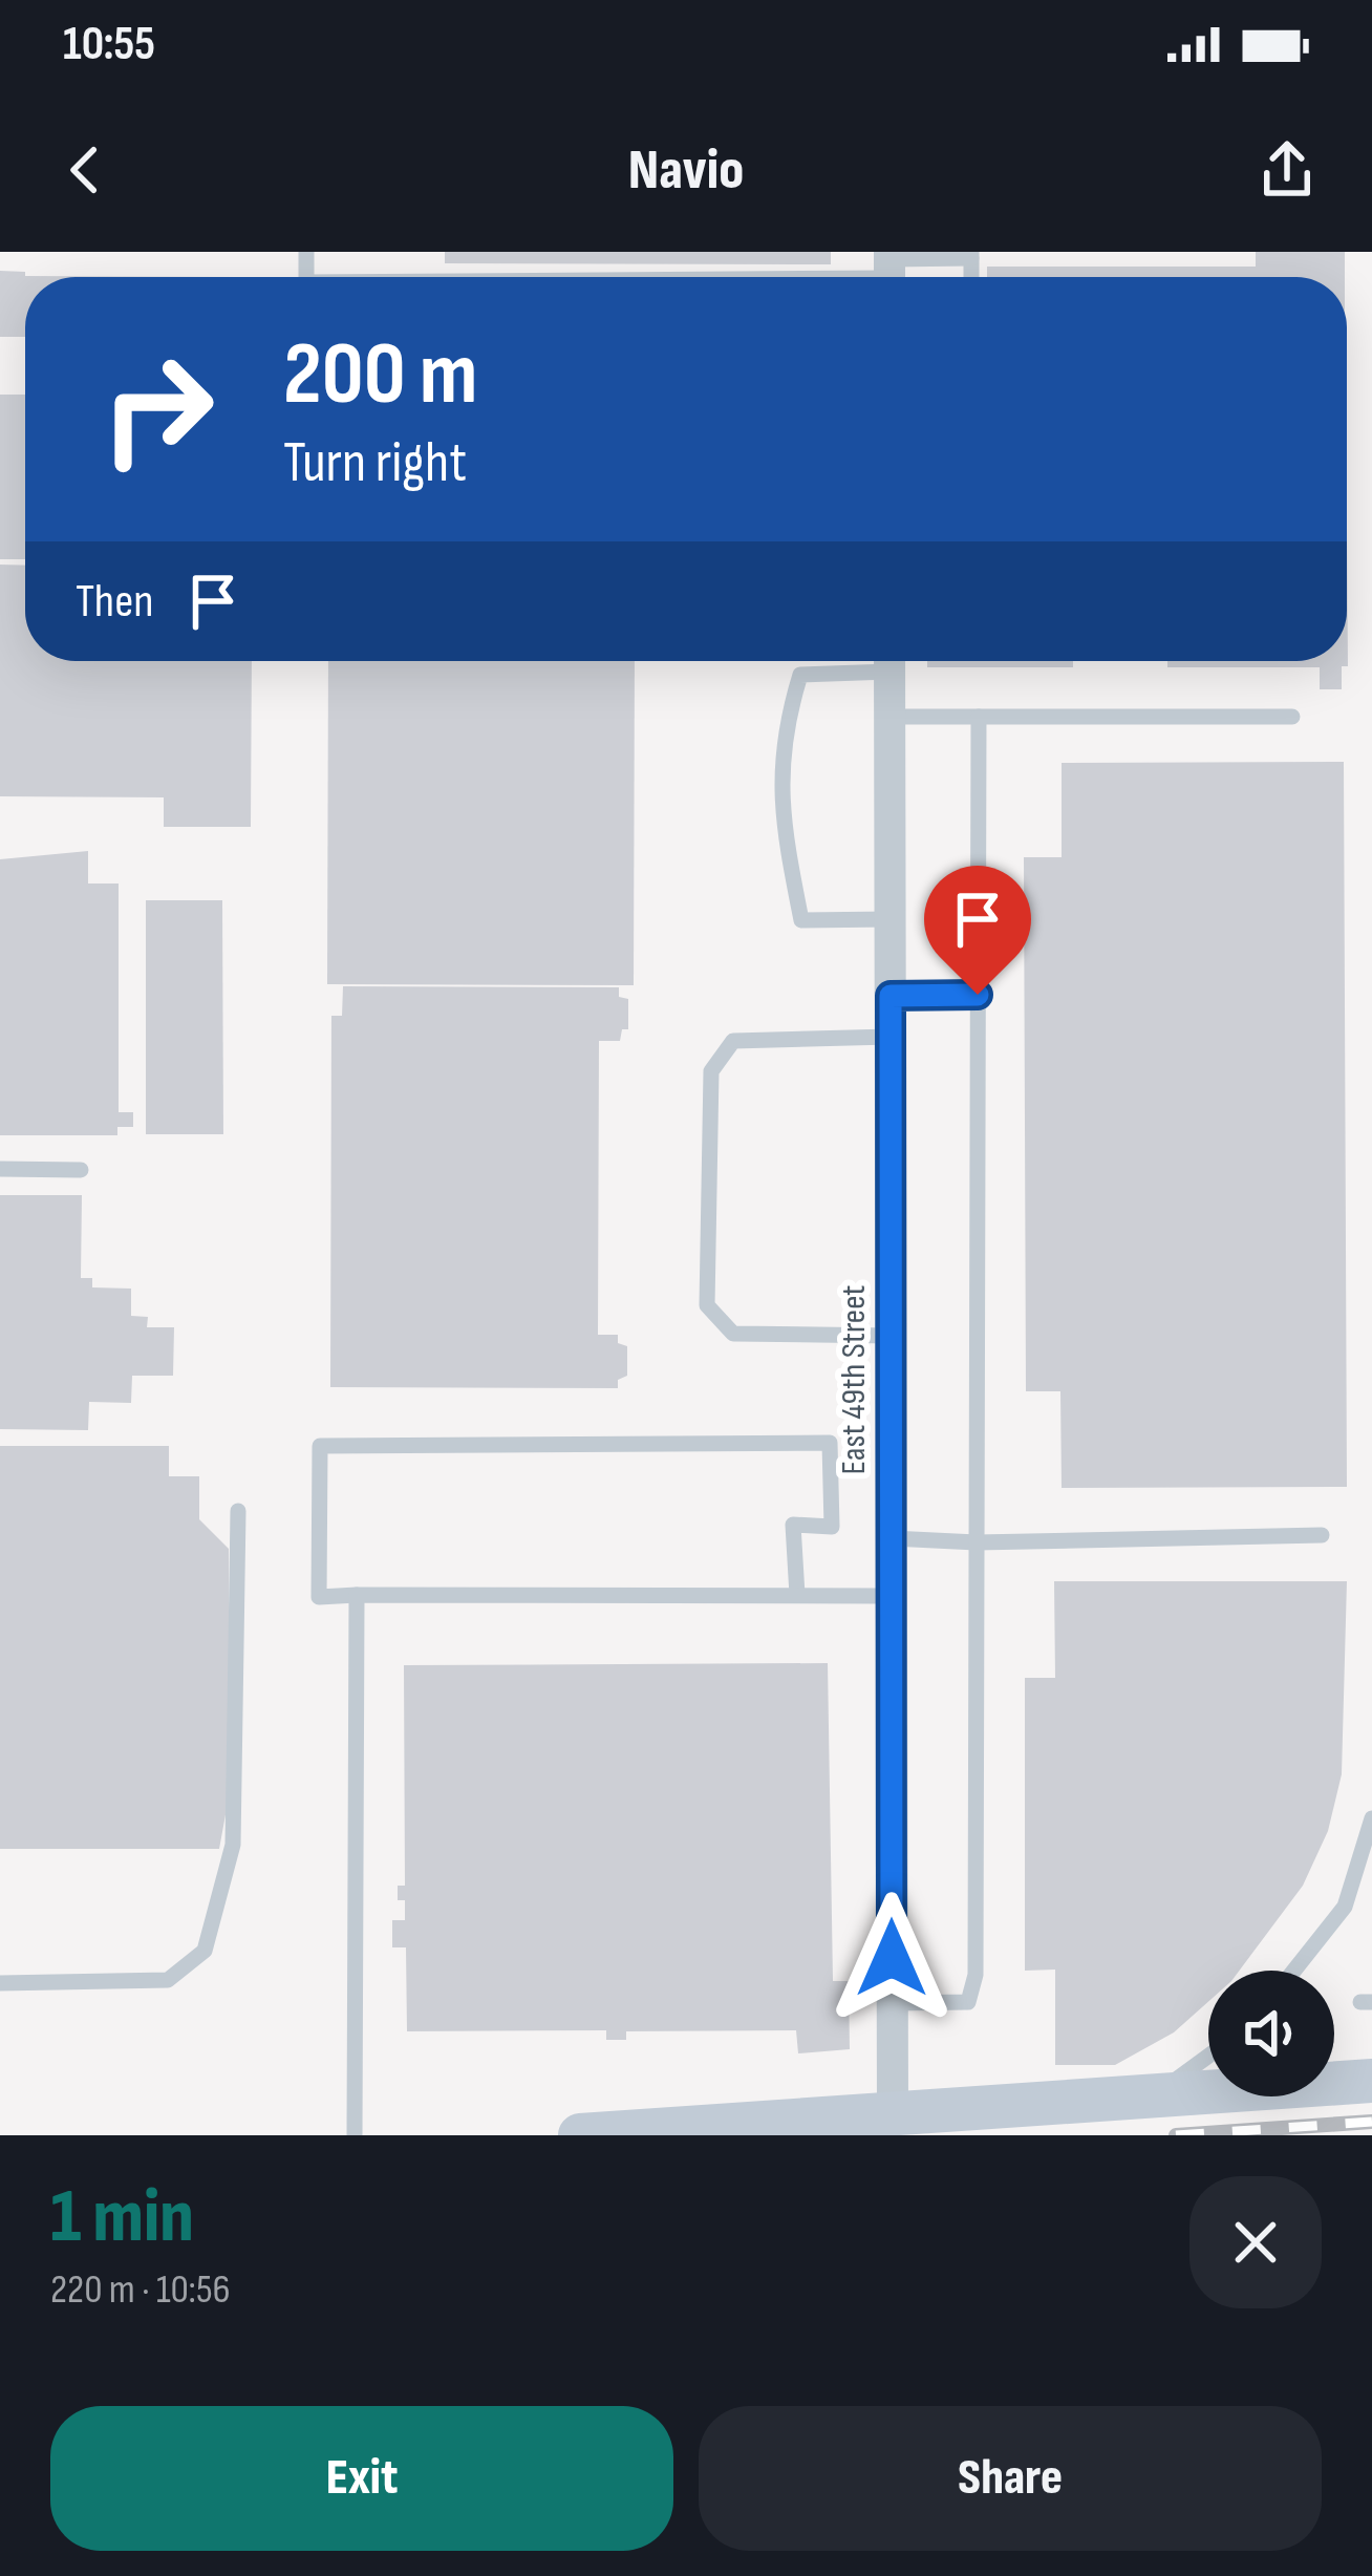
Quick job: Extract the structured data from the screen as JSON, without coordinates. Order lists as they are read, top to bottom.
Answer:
{
  "streets": {
    "street": ["East 49th Street"]
  },
  "page": {
    "status": "10:55",
    "header": "Navio",
    "turn": ["200 m", "Turn right"],
    "then": "Then",
    "heading": ["1 min", "220 m · 10:56"],
    "buttons": ["Exit", "Share"]
  }
}
